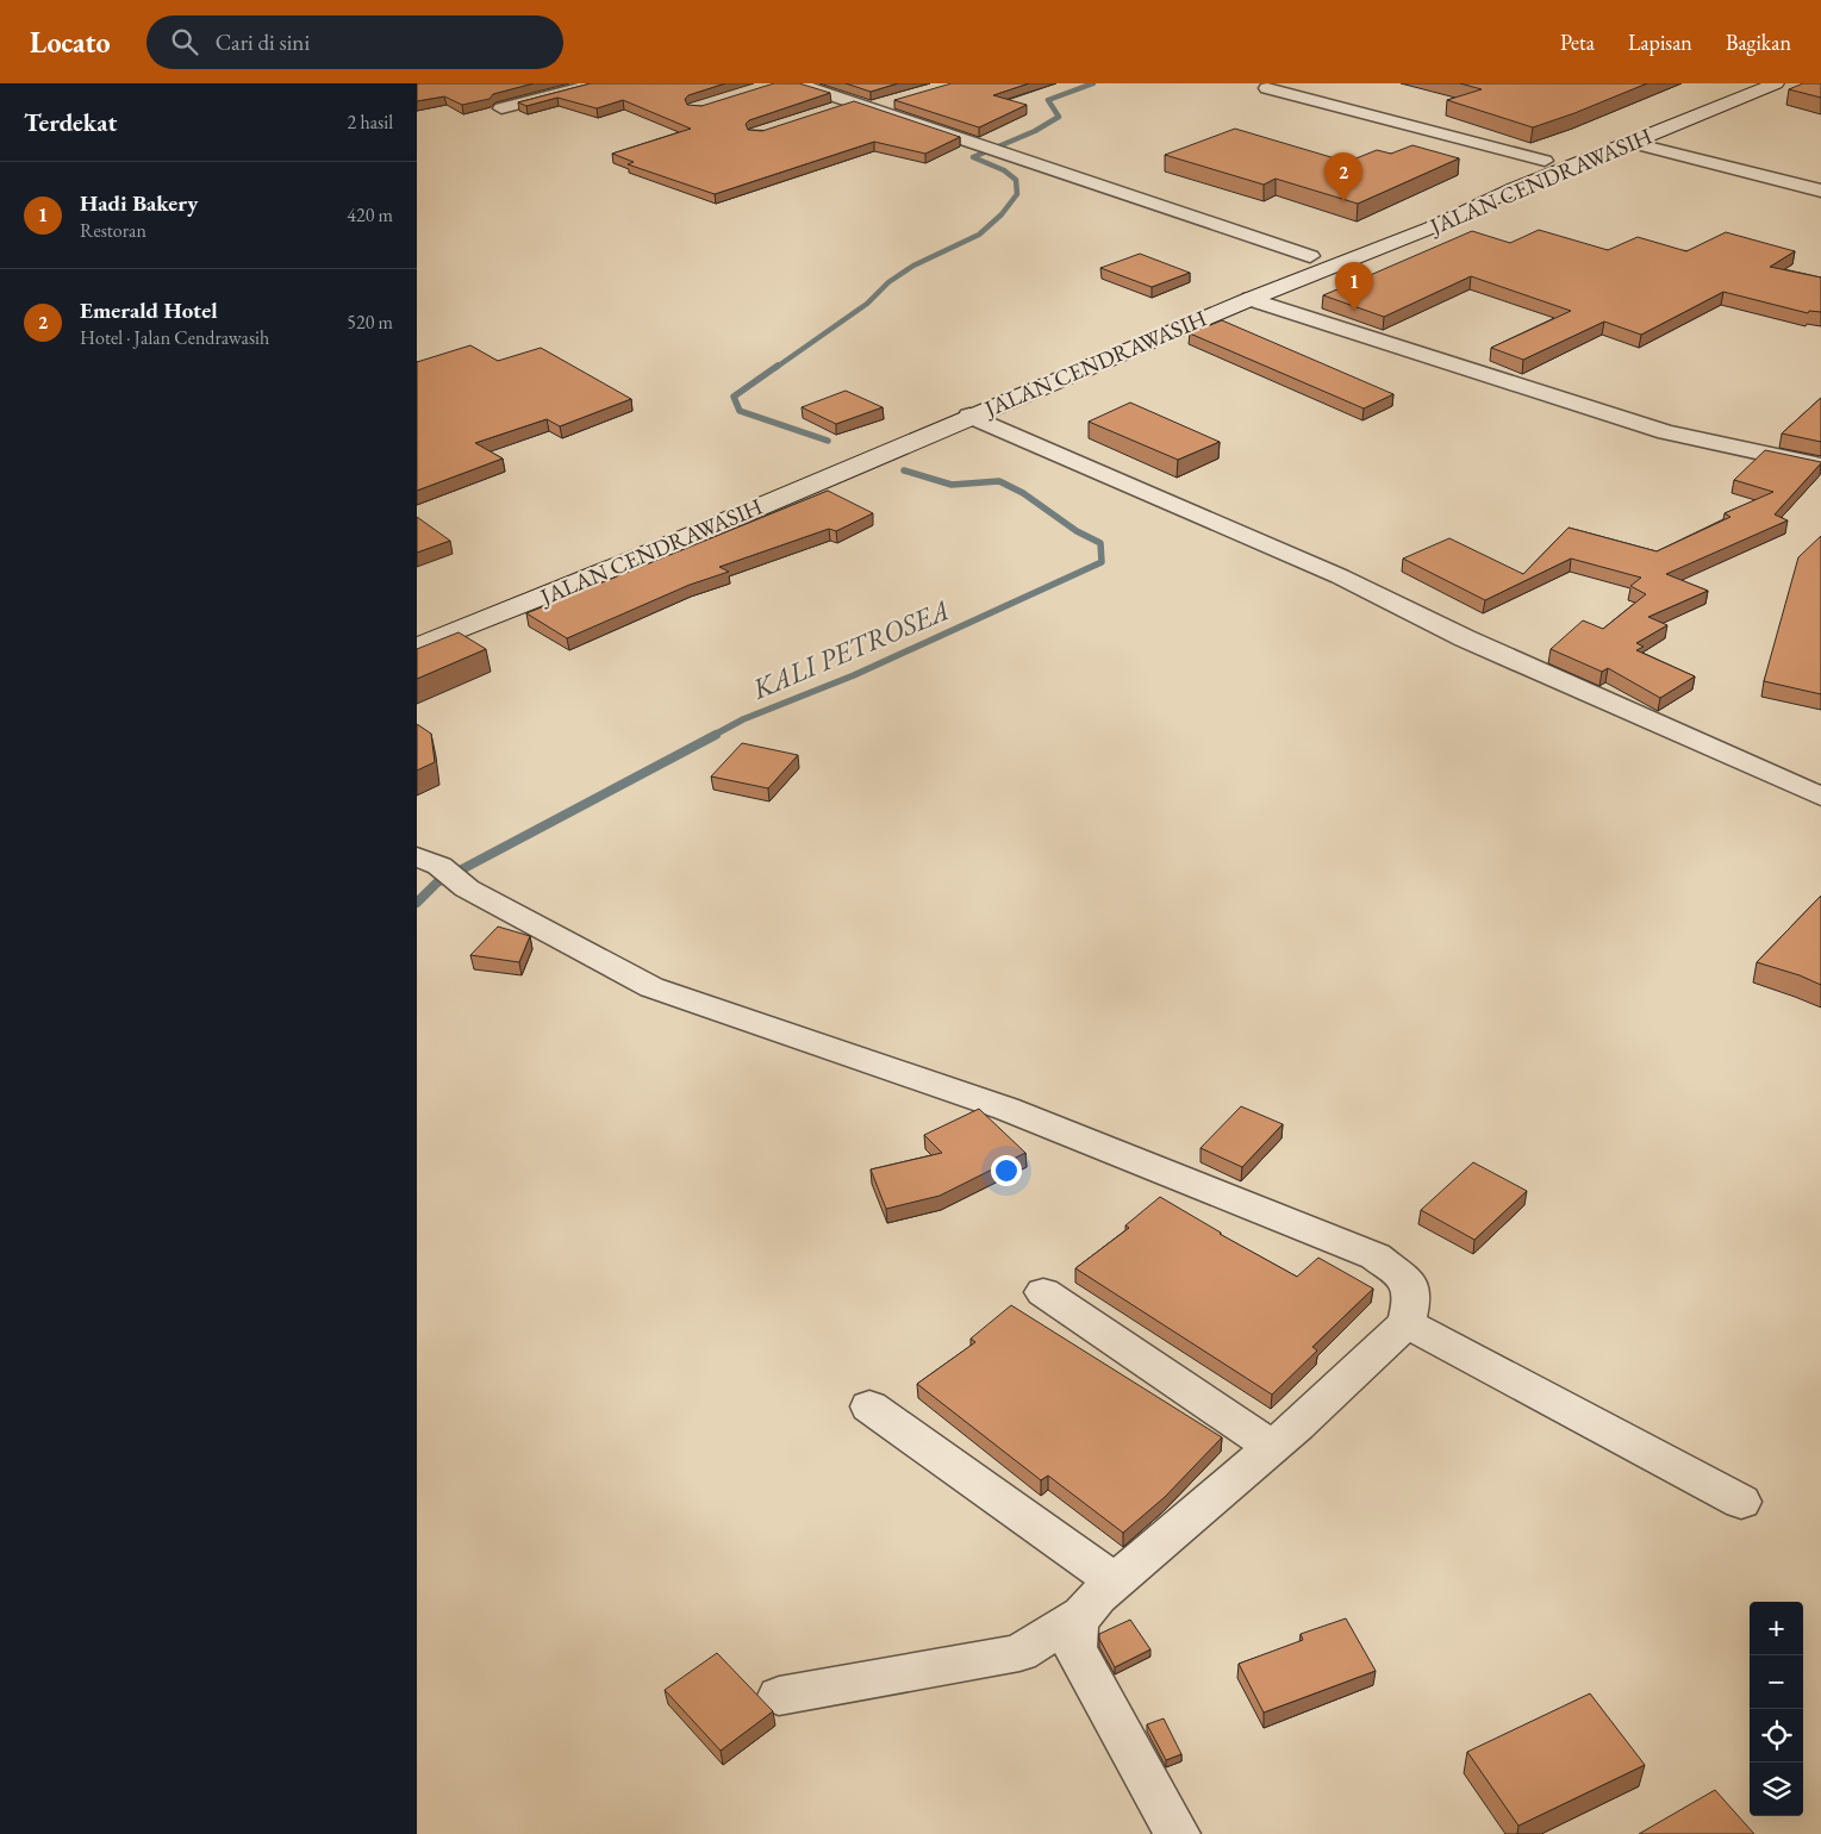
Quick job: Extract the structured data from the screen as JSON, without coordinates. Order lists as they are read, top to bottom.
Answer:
{
  "streets": {
    "main road": ["JALAN CENDRAWASIH"]
  },
  "water": ["KALI PETROSEA"],
  "page": {
    "header": "Locato",
    "search": "Cari di sini",
    "nav": ["Peta", "Lapisan", "Bagikan"],
    "heading": ["Terdekat", "2 hasil"],
    "pins": ["2", "1"],
    "list": [
      {
        "mark": "1",
        "name": "Hadi Bakery",
        "note": "Restoran",
        "value": "420 m"
      },
      {
        "mark": "2",
        "name": "Emerald Hotel",
        "note": "Hotel · Jalan Cendrawasih",
        "value": "520 m"
      }
    ],
    "map_buttons": ["+", "−"]
  }
}
